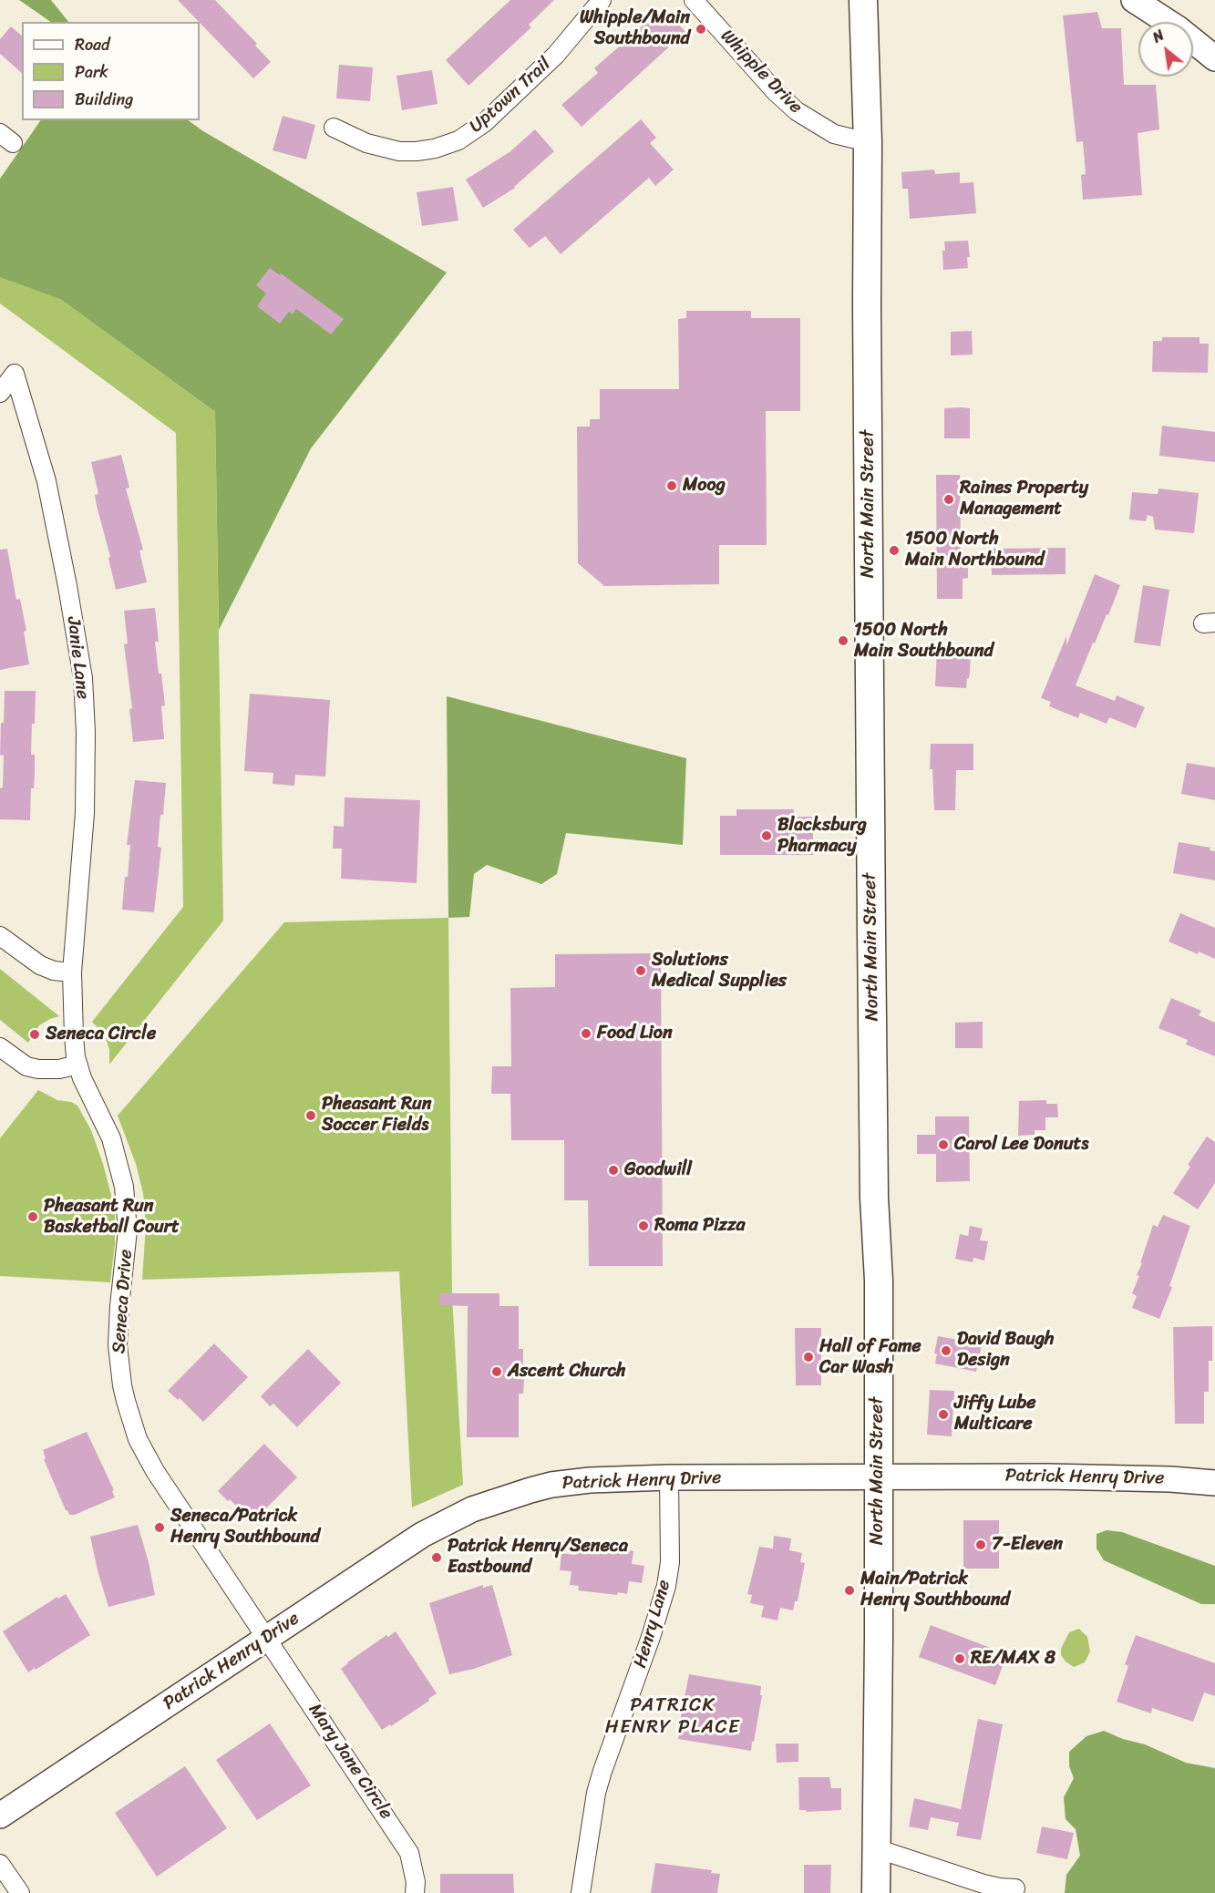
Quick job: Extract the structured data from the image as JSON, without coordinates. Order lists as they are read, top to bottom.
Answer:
{
  "streets": {
    "main road": ["North Main Street", "Patrick Henry Drive"],
    "street": [
      "Whipple Drive",
      "Uptown Trail",
      "Janie Lane",
      "Seneca Drive",
      "Henry Lane",
      "Mary Jane Circle"
    ]
  },
  "crossings": [
    ["Whipple Drive", "North Main Street"],
    ["North Main Street", "Patrick Henry Drive"],
    ["Janie Lane", "Seneca Drive"],
    ["Seneca Drive", "Patrick Henry Drive"],
    ["Seneca Drive", "Mary Jane Circle"],
    ["Patrick Henry Drive", "Henry Lane"],
    ["Patrick Henry Drive", "Mary Jane Circle"]
  ],
  "districts": ["PATRICK HENRY PLACE"],
  "places": [
    "Whipple/Main Southbound",
    "Moog",
    "Raines Property Management",
    "1500 North Main Northbound",
    "1500 North Main Southbound",
    "Blacksburg Pharmacy",
    "Solutions Medical Supplies",
    "Food Lion",
    "Seneca Circle",
    "Pheasant Run Soccer Fields",
    "Carol Lee Donuts",
    "Goodwill",
    "Pheasant Run Basketball Court",
    "Roma Pizza",
    "David Baugh Design",
    "Hall of Fame Car Wash",
    "Ascent Church",
    "Jiffy Lube Multicare",
    "Seneca/Patrick Henry Southbound",
    "7-Eleven",
    "Patrick Henry/Seneca Eastbound",
    "Main/Patrick Henry Southbound",
    "RE/MAX 8"
  ],
  "legend": ["Road", "Park", "Building"],
  "north": "top left"
}
